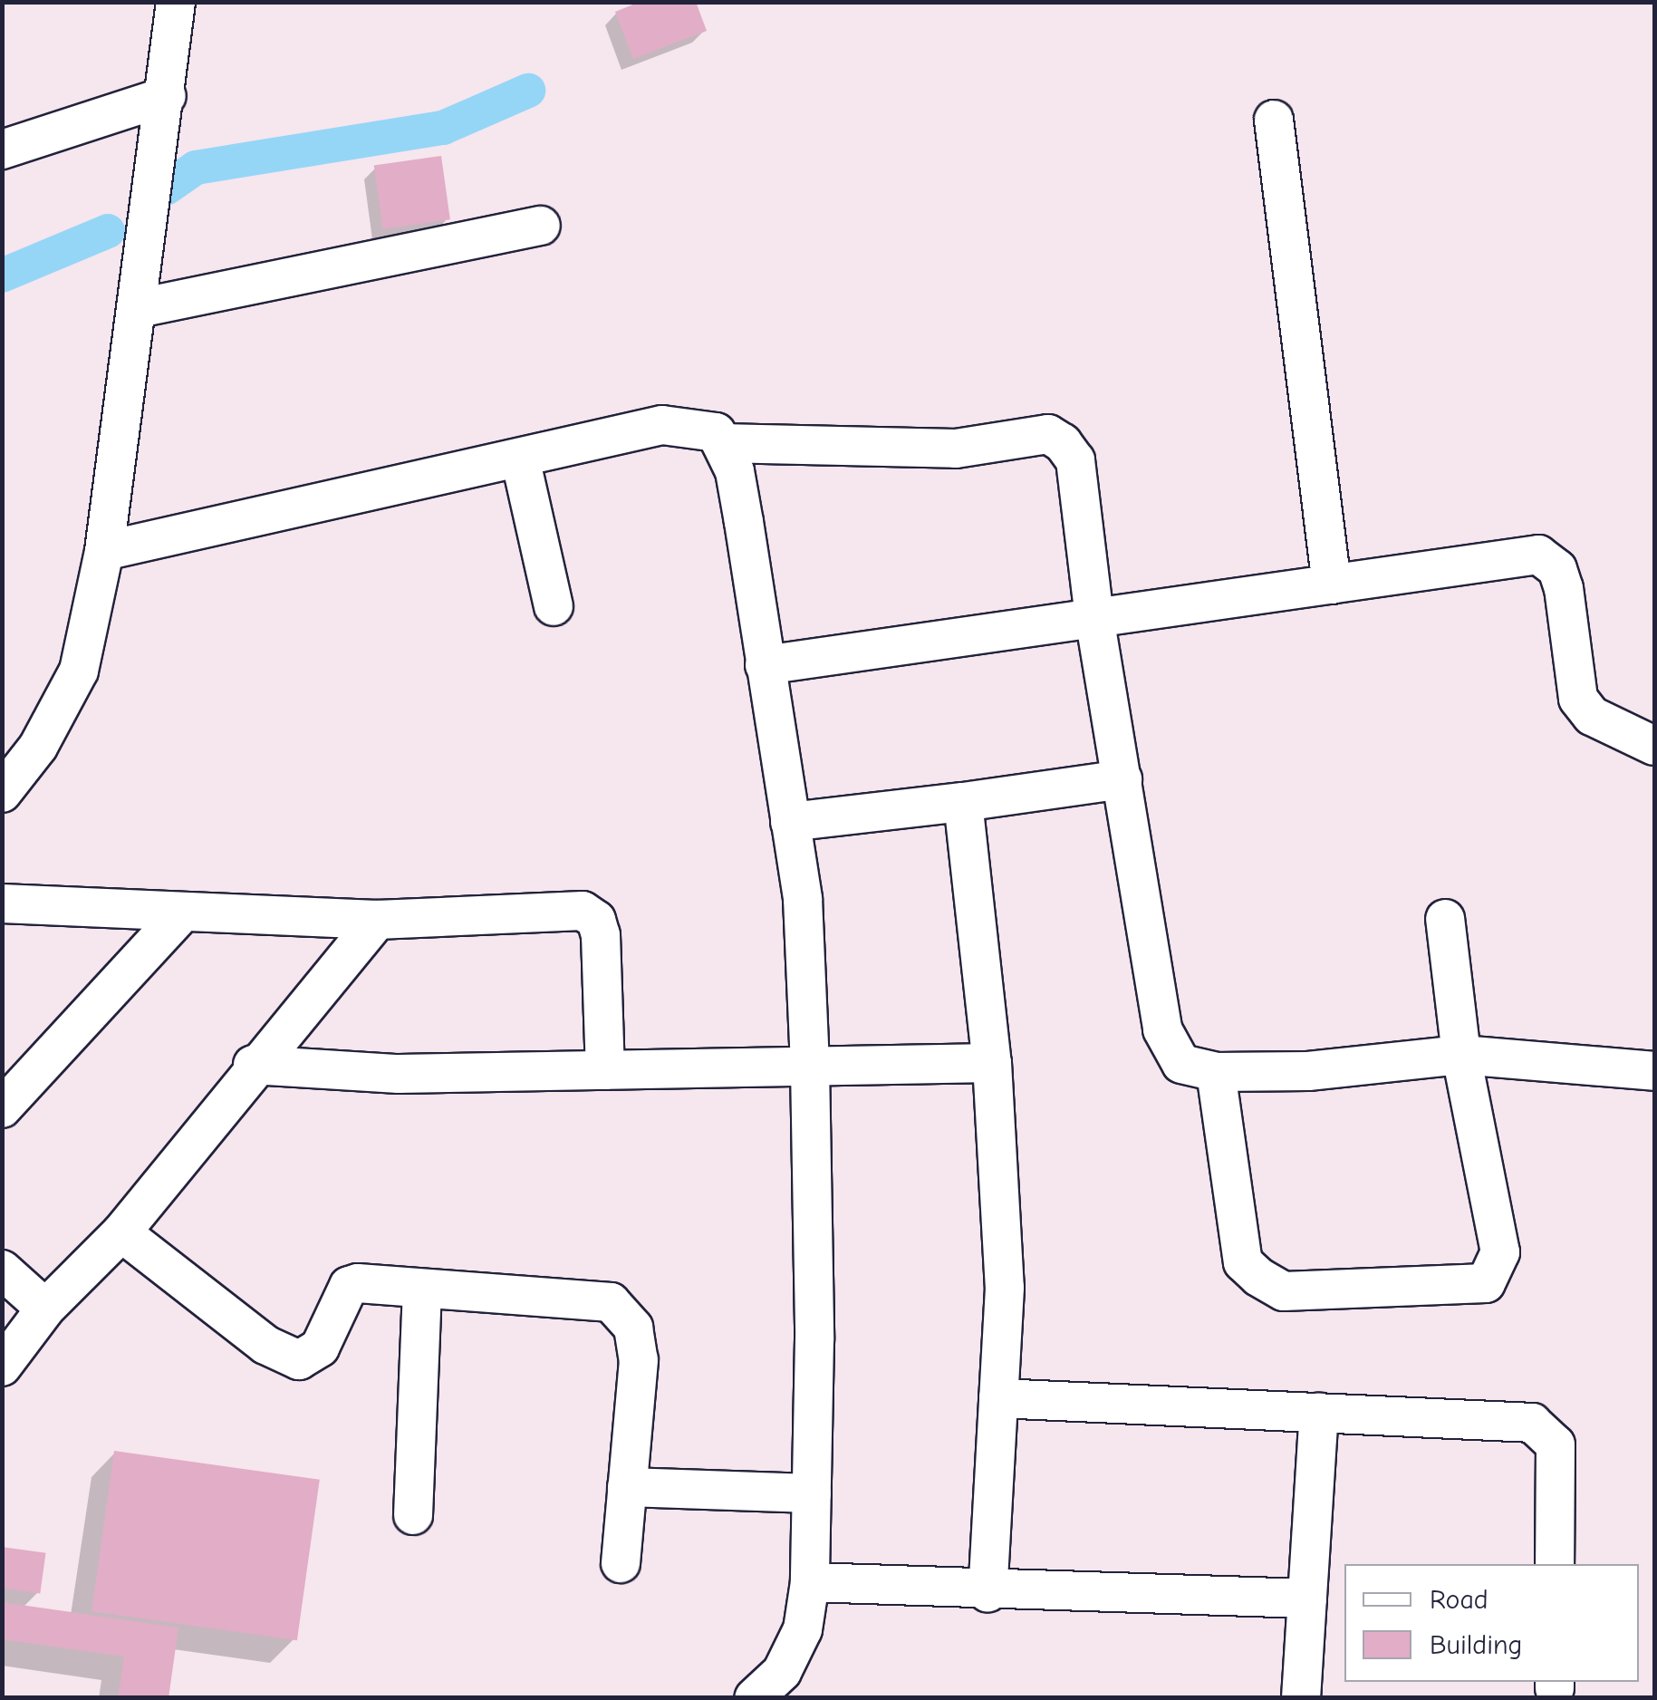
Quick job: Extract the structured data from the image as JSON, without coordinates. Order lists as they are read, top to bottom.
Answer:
{
  "legend": ["Road", "Building"]
}
